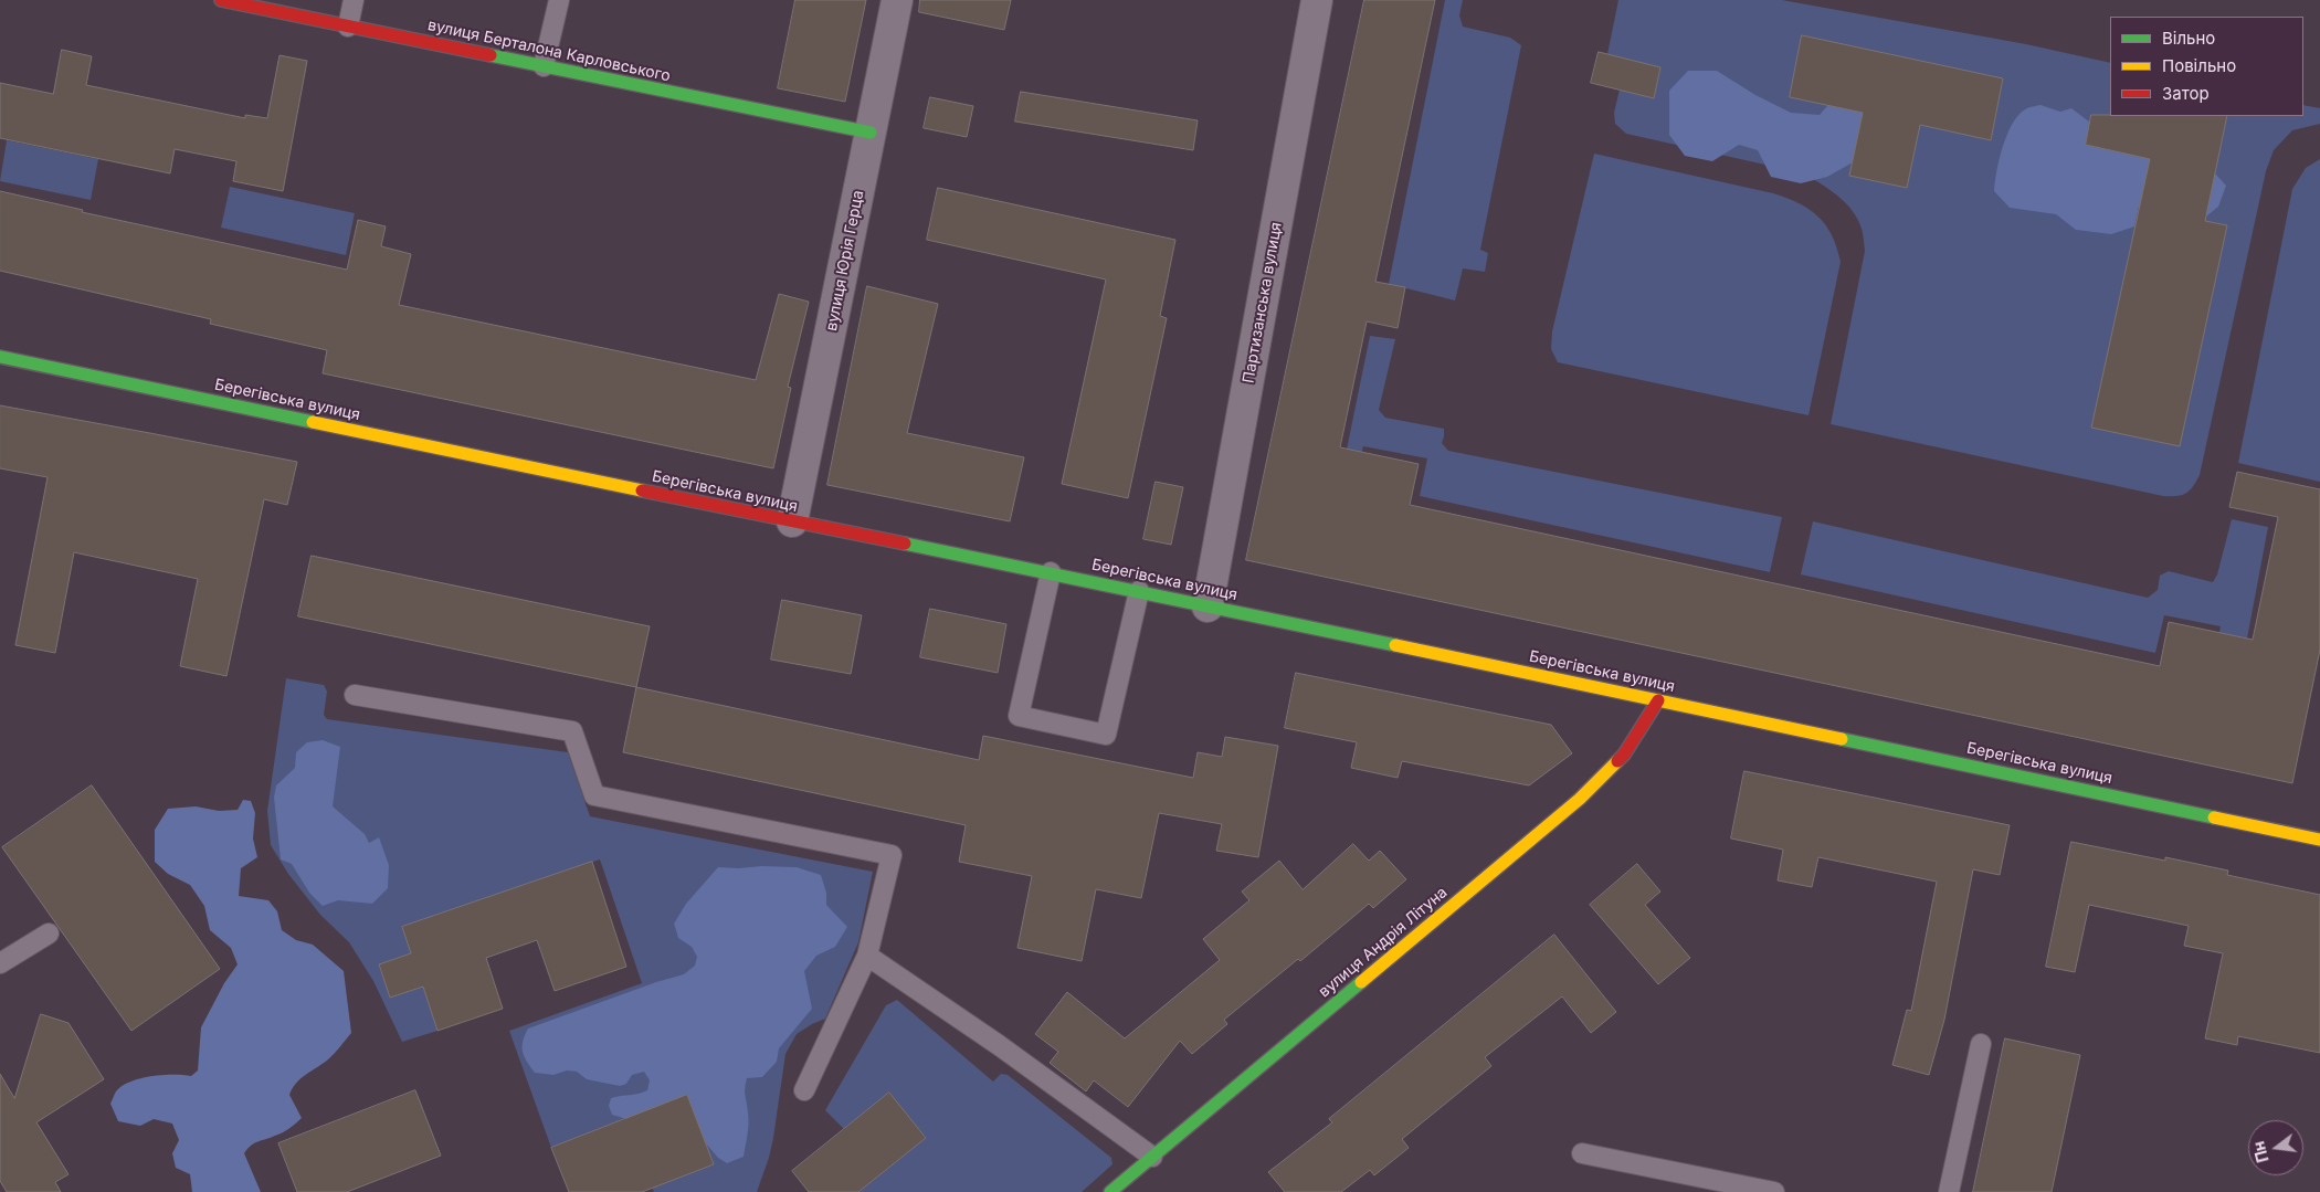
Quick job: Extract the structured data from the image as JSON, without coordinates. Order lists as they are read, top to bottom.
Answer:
{
  "streets": {
    "main road": ["вулиця Берталона Карловського", "Берегівська вулиця", "вулиця Андрія Літуна"],
    "street": ["вулиця Юрія Герца", "Партизанська вулиця"]
  },
  "crossings": [
    ["вулиця Берталона Карловського", "вулиця Юрія Герца"],
    ["вулиця Юрія Герца", "Берегівська вулиця"],
    ["Партизанська вулиця", "Берегівська вулиця"],
    ["Берегівська вулиця", "вулиця Андрія Літуна"]
  ],
  "legend": ["Вільно", "Повільно", "Затор"],
  "north": "left"
}
